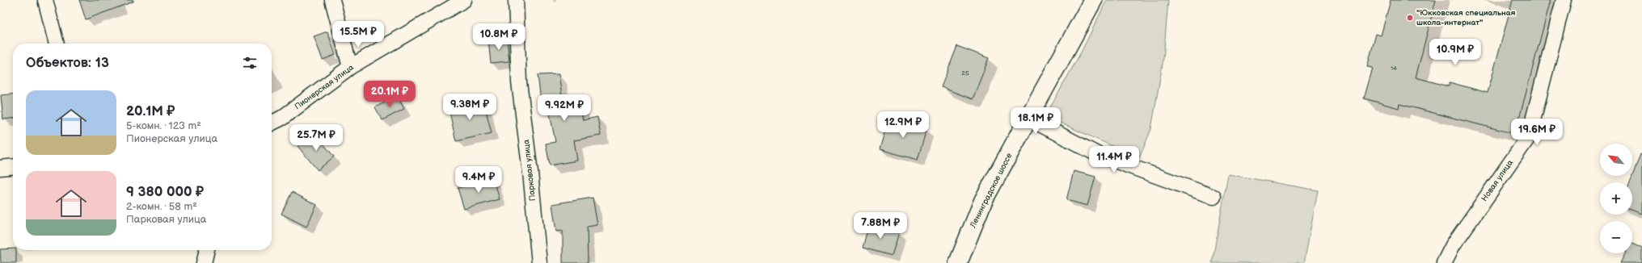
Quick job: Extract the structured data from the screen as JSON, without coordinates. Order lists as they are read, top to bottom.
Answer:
{
  "streets": {
    "main road": ["Ленинградское шоссе"],
    "street": ["Пионерская улица", "Парковая улица", "Новая улица"]
  },
  "places": ["\"Юкковская специальная школа-интернат\""],
  "house_numbers": ["14", "25"],
  "north": "top left",
  "page": {
    "price": [
      "15.5M ₽",
      "10.8M ₽",
      "10.9M ₽",
      "20.1M ₽",
      "9.38M ₽",
      "9.92M ₽",
      "18.1M ₽",
      "12.9M ₽",
      "19.6M ₽",
      "25.7M ₽",
      "11.4M ₽",
      "9.4M ₽",
      "7.88M ₽"
    ],
    "heading": "Объектов: 13",
    "list": [
      {
        "name": "20.1M ₽",
        "note": "5-комн. · 123 m² · Пионерская улица"
      },
      {
        "name": "9 380 000 ₽",
        "note": "2-комн. · 58 m² · Парковая улица"
      }
    ],
    "map_buttons": ["+", "−"]
  }
}
